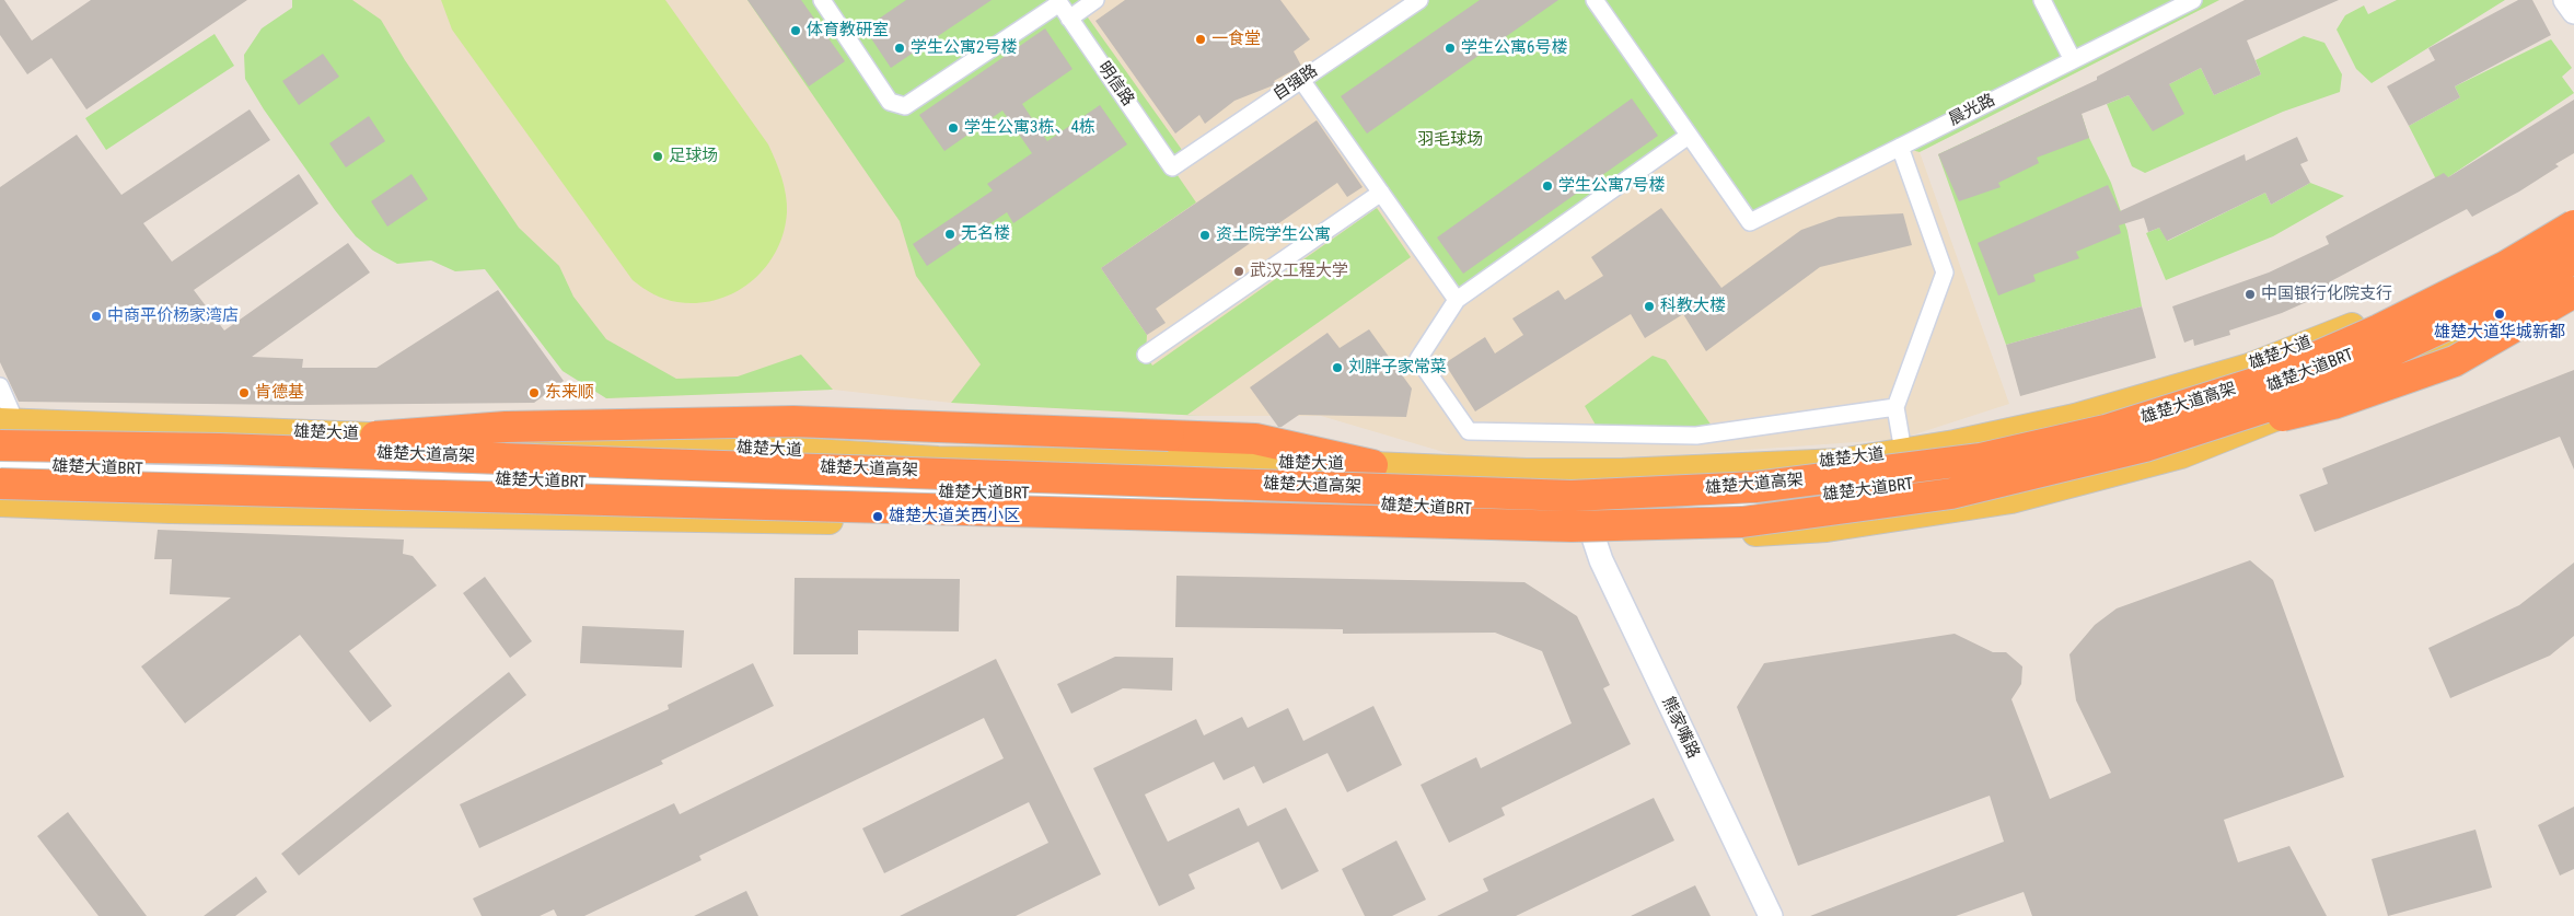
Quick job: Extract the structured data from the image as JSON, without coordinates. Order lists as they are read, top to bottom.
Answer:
{
  "streets": {
    "highway": ["雄楚大道高架"],
    "main road": ["雄楚大道"],
    "street": [
      "自强路",
      "明信路",
      "晨光路",
      "熊家嘴路"
    ],
    "lane": ["雄楚大道BRT"]
  },
  "crossings": [
    ["自强路", "明信路"],
    ["雄楚大道", "雄楚大道高架"]
  ],
  "parks": ["羽毛球场"],
  "places": [
    "体育教研室",
    "一食堂",
    "学生公寓2号楼",
    "学生公寓6号楼",
    "学生公寓3栋、4栋",
    "足球场",
    "学生公寓7号楼",
    "无名楼",
    "资土院学生公寓",
    "武汉工程大学",
    "中国银行化院支行",
    "科教大楼",
    "雄楚大道华城新都",
    "中商平价杨家湾店",
    "刘胖子家常菜",
    "肯德基",
    "东来顺",
    "雄楚大道关西小区"
  ]
}
